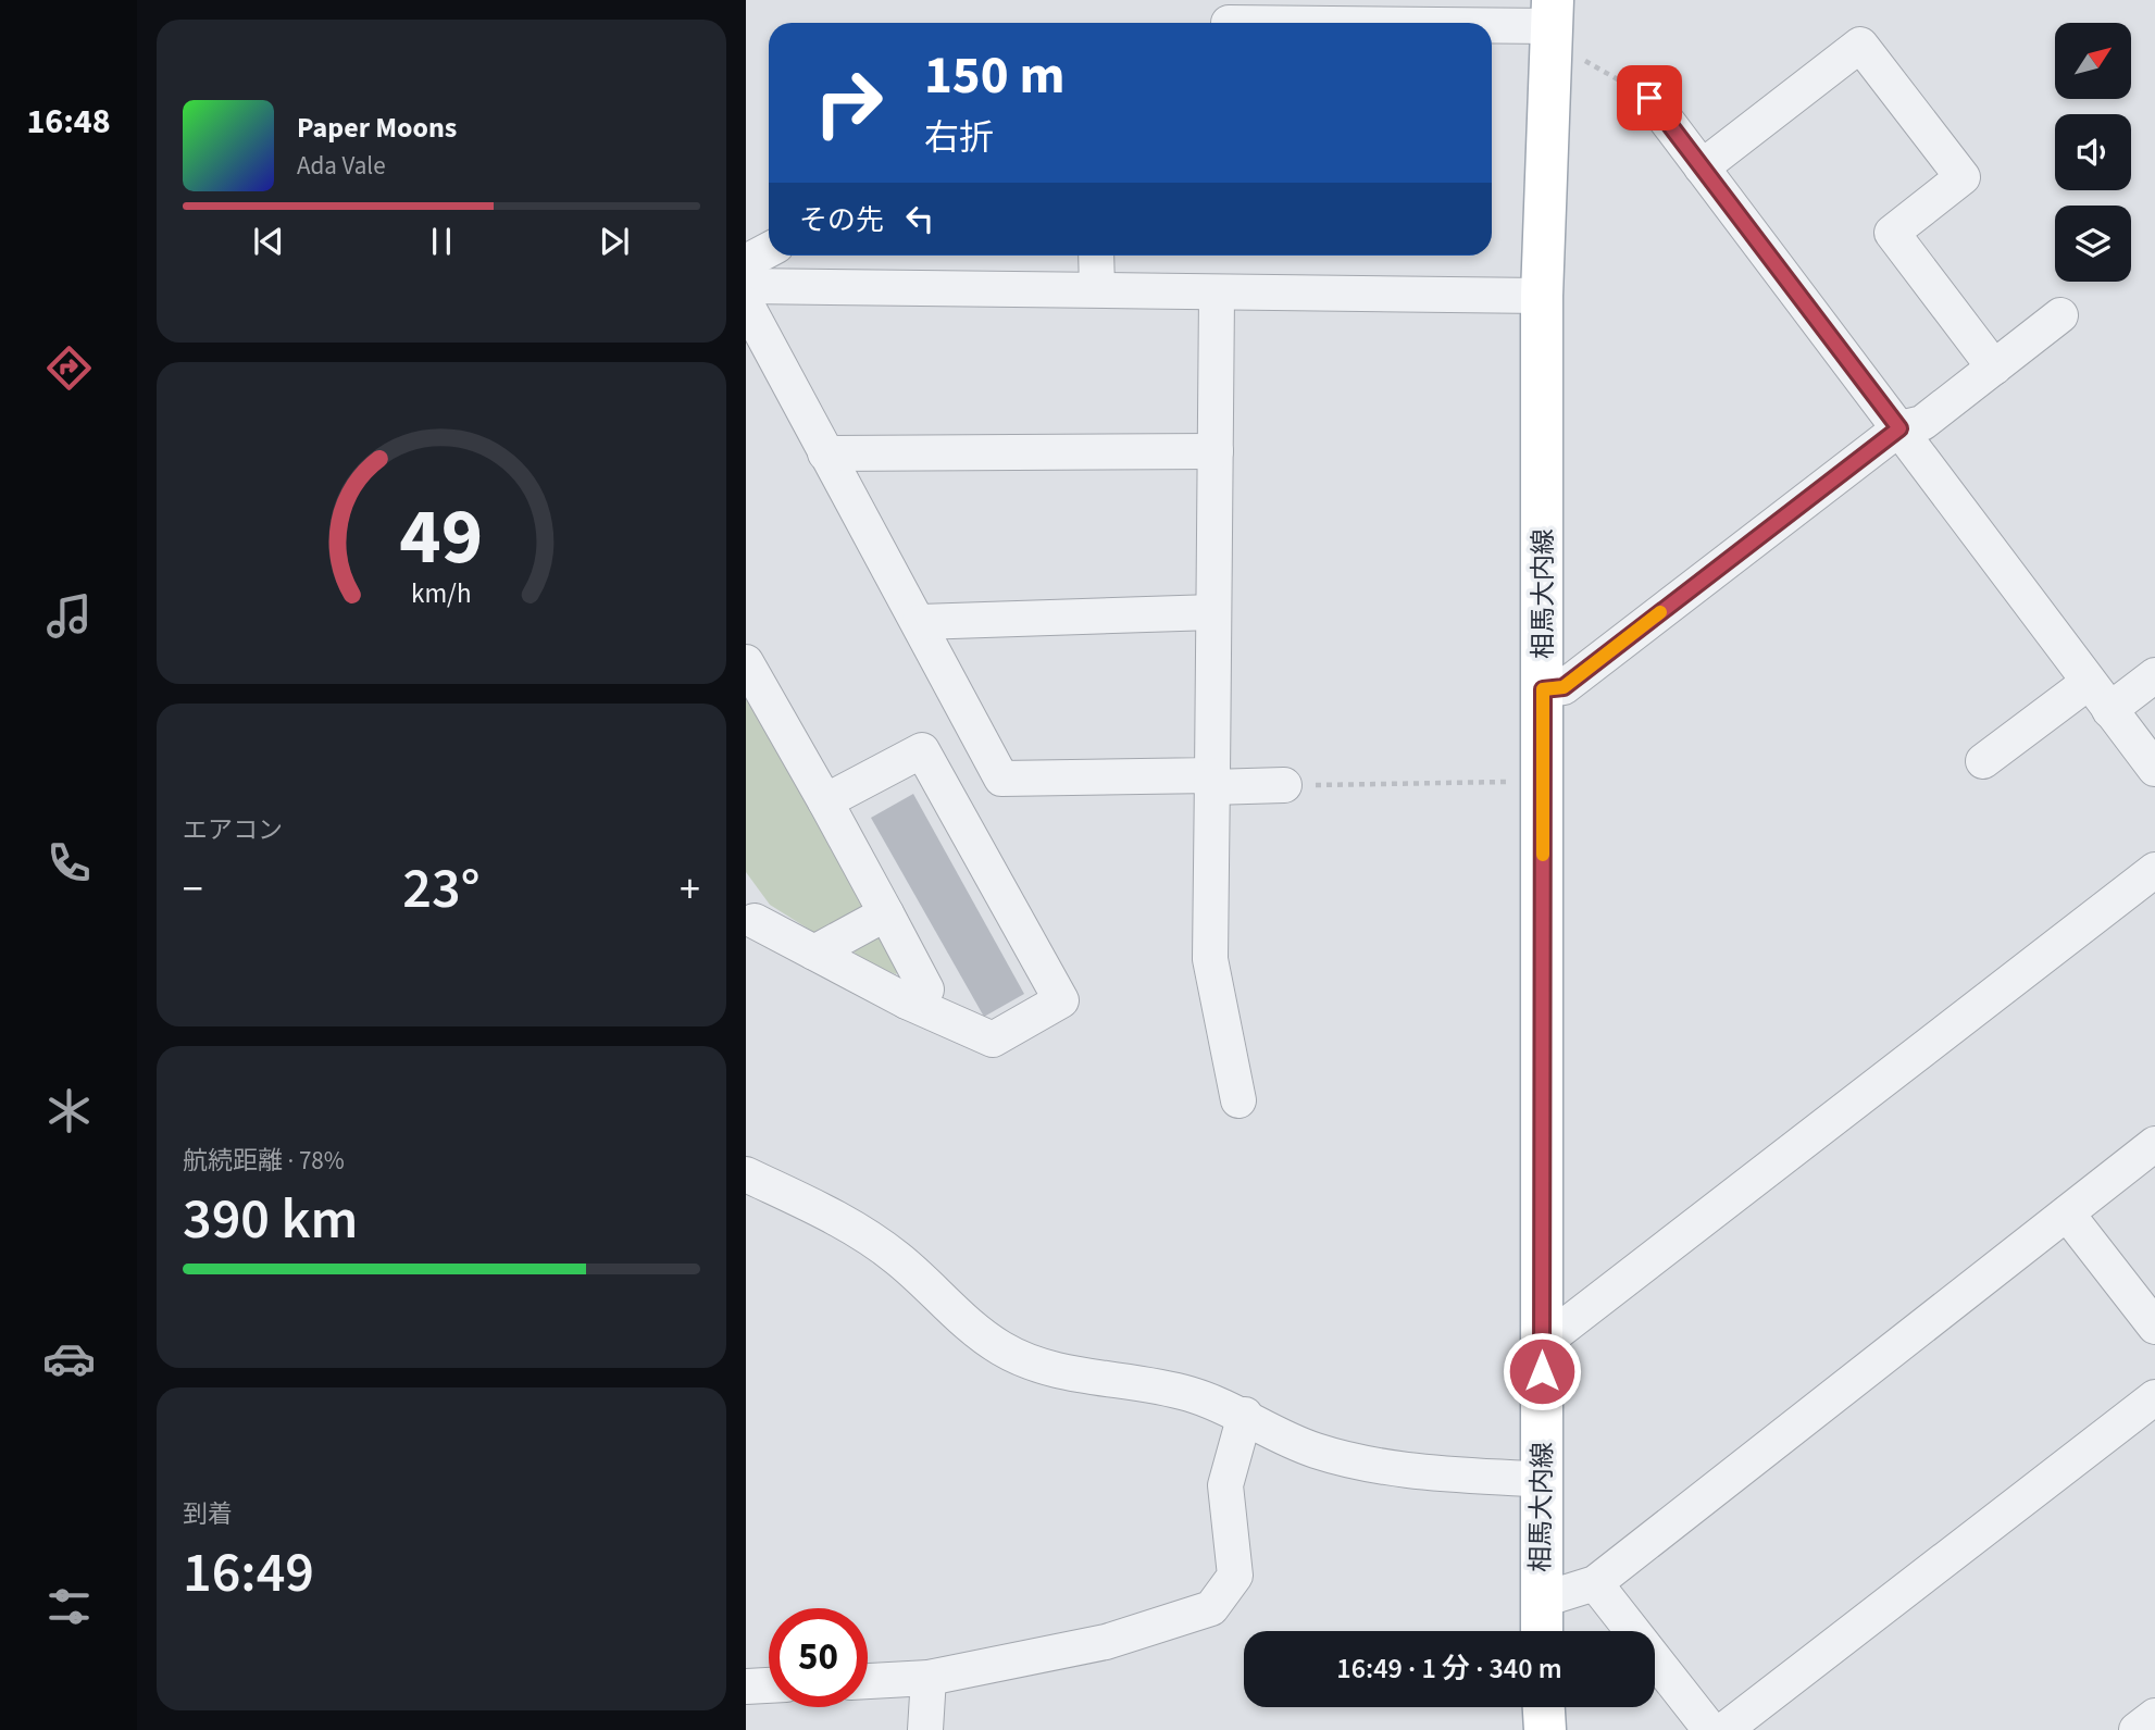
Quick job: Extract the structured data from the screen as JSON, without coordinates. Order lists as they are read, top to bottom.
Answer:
{
  "streets": {
    "main road": ["相馬大内線"]
  },
  "north": "top right",
  "page": {
    "tabs": "16:48",
    "turn": ["150 m", "右折"],
    "song": ["Paper Moons", "Ada Vale"],
    "then": "その先",
    "tile": [
      "エアコン",
      ["航続距離 · 78%", "390 km"],
      ["到着", "16:49"]
    ],
    "heat": ["−", "23°", "+"],
    "limit": "50",
    "trip": "16:49 · 1 分 · 340 m",
    "gauge": ["49", "km/h"]
  }
}
